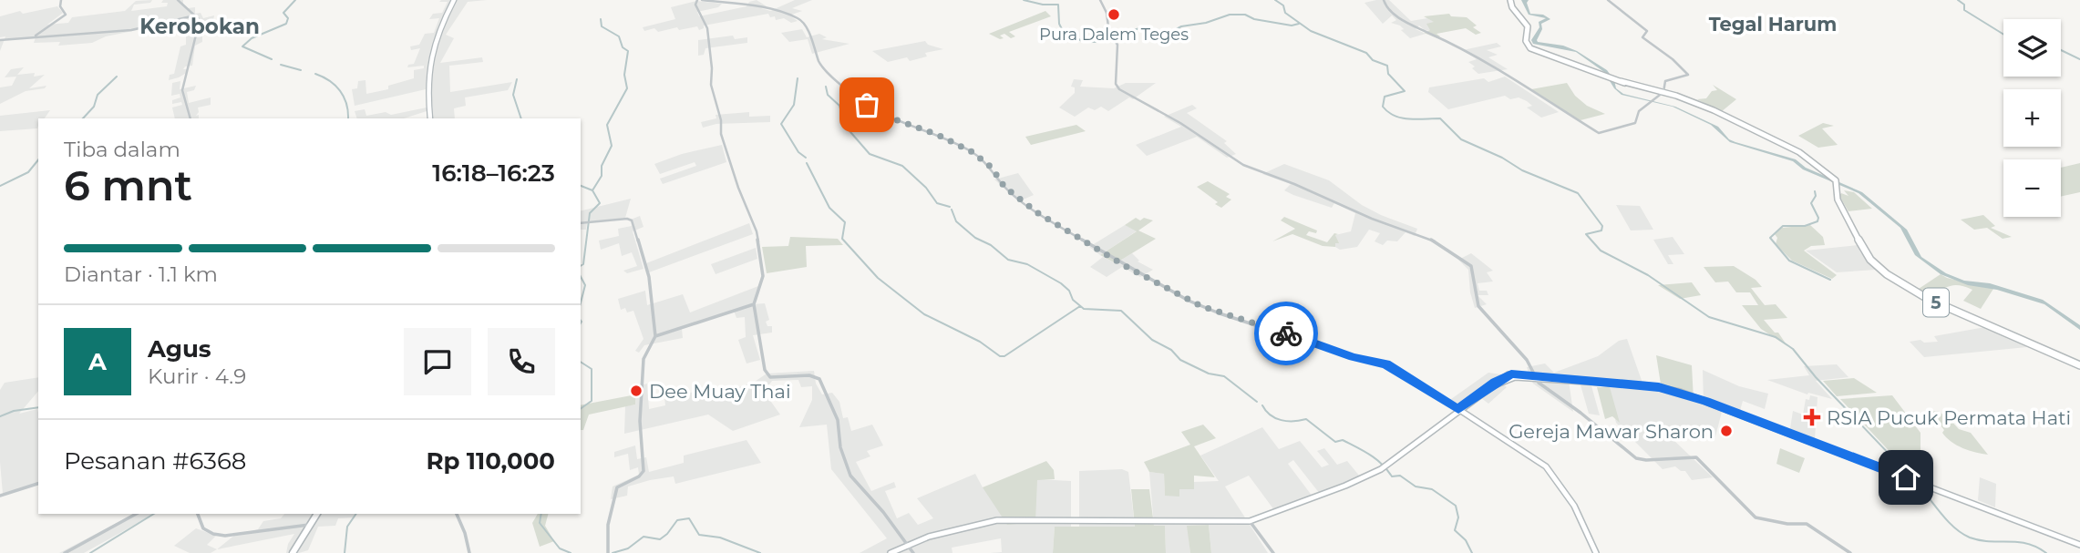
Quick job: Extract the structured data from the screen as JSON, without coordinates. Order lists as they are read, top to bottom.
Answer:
{
  "streets": {
    "highway": ["5"]
  },
  "districts": ["Tegal Harum", "Kerobokan"],
  "places": {
    "other": ["Pura Dalem Teges", "Dee Muay Thai", "Gereja Mawar Sharon"],
    "health": ["RSIA Pucuk Permata Hati"]
  },
  "page": {
    "map_buttons": ["+", "−"],
    "heading": ["6 mnt", "Tiba dalam", "16:18–16:23"],
    "panel": [
      "Agus",
      "Kurir · 4.9",
      "Pesanan #6368",
      "Rp 110,000"
    ],
    "bar": "Diantar · 1.1 km",
    "round": "A"
  }
}
